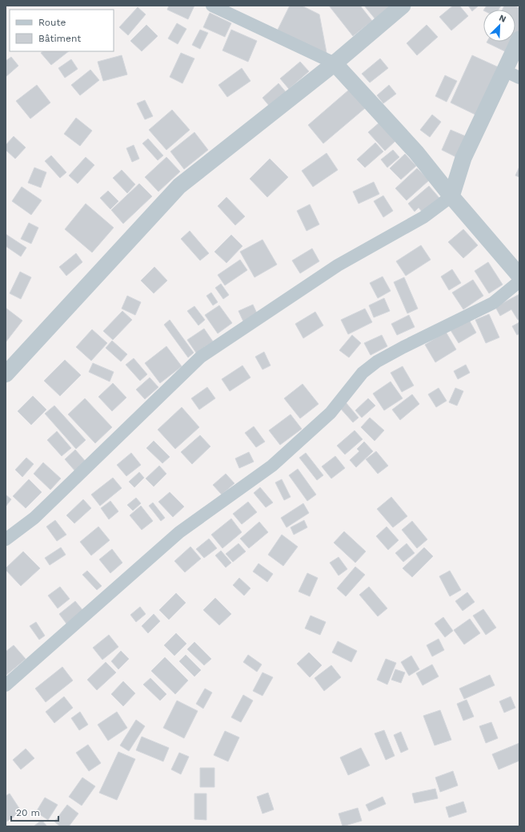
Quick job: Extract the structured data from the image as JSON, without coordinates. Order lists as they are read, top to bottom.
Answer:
{
  "legend": ["Route", "Bâtiment"],
  "scale_bar": "20 m",
  "north": "top right"
}
